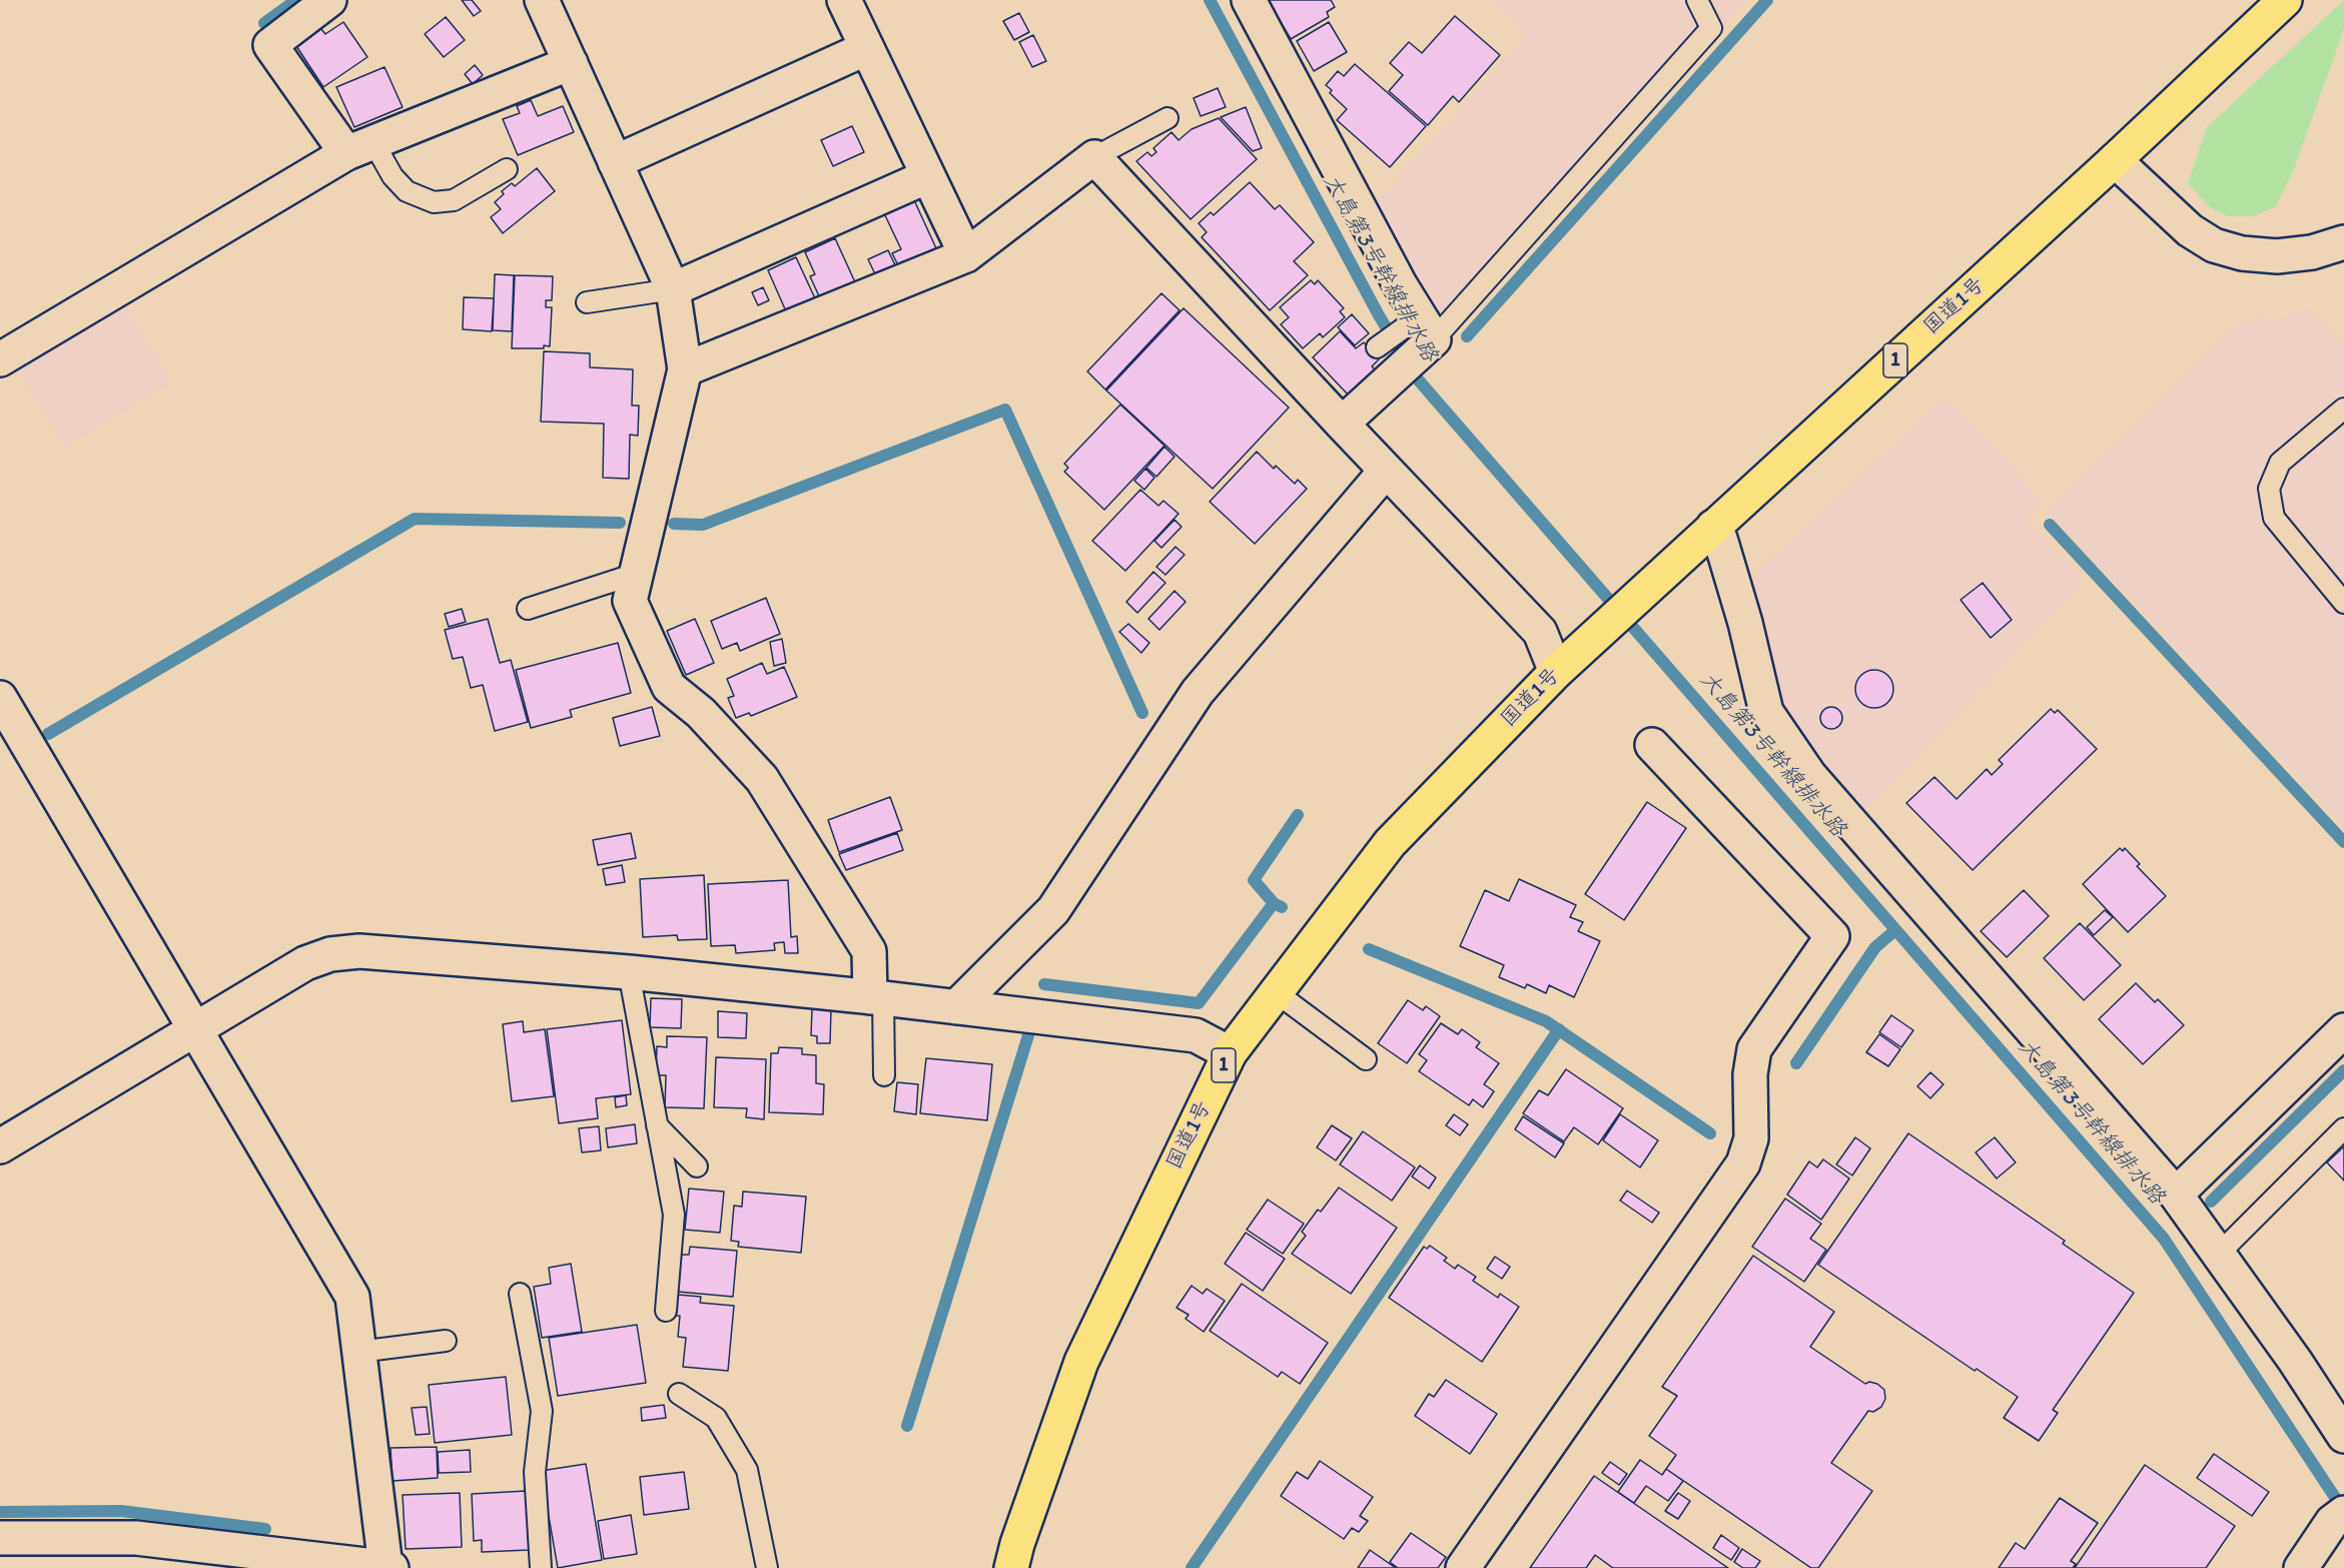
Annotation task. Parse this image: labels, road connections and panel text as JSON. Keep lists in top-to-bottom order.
{
  "streets": {
    "highway": ["国道1号", "1"]
  },
  "water": ["大島第3号幹線排水路"]
}
